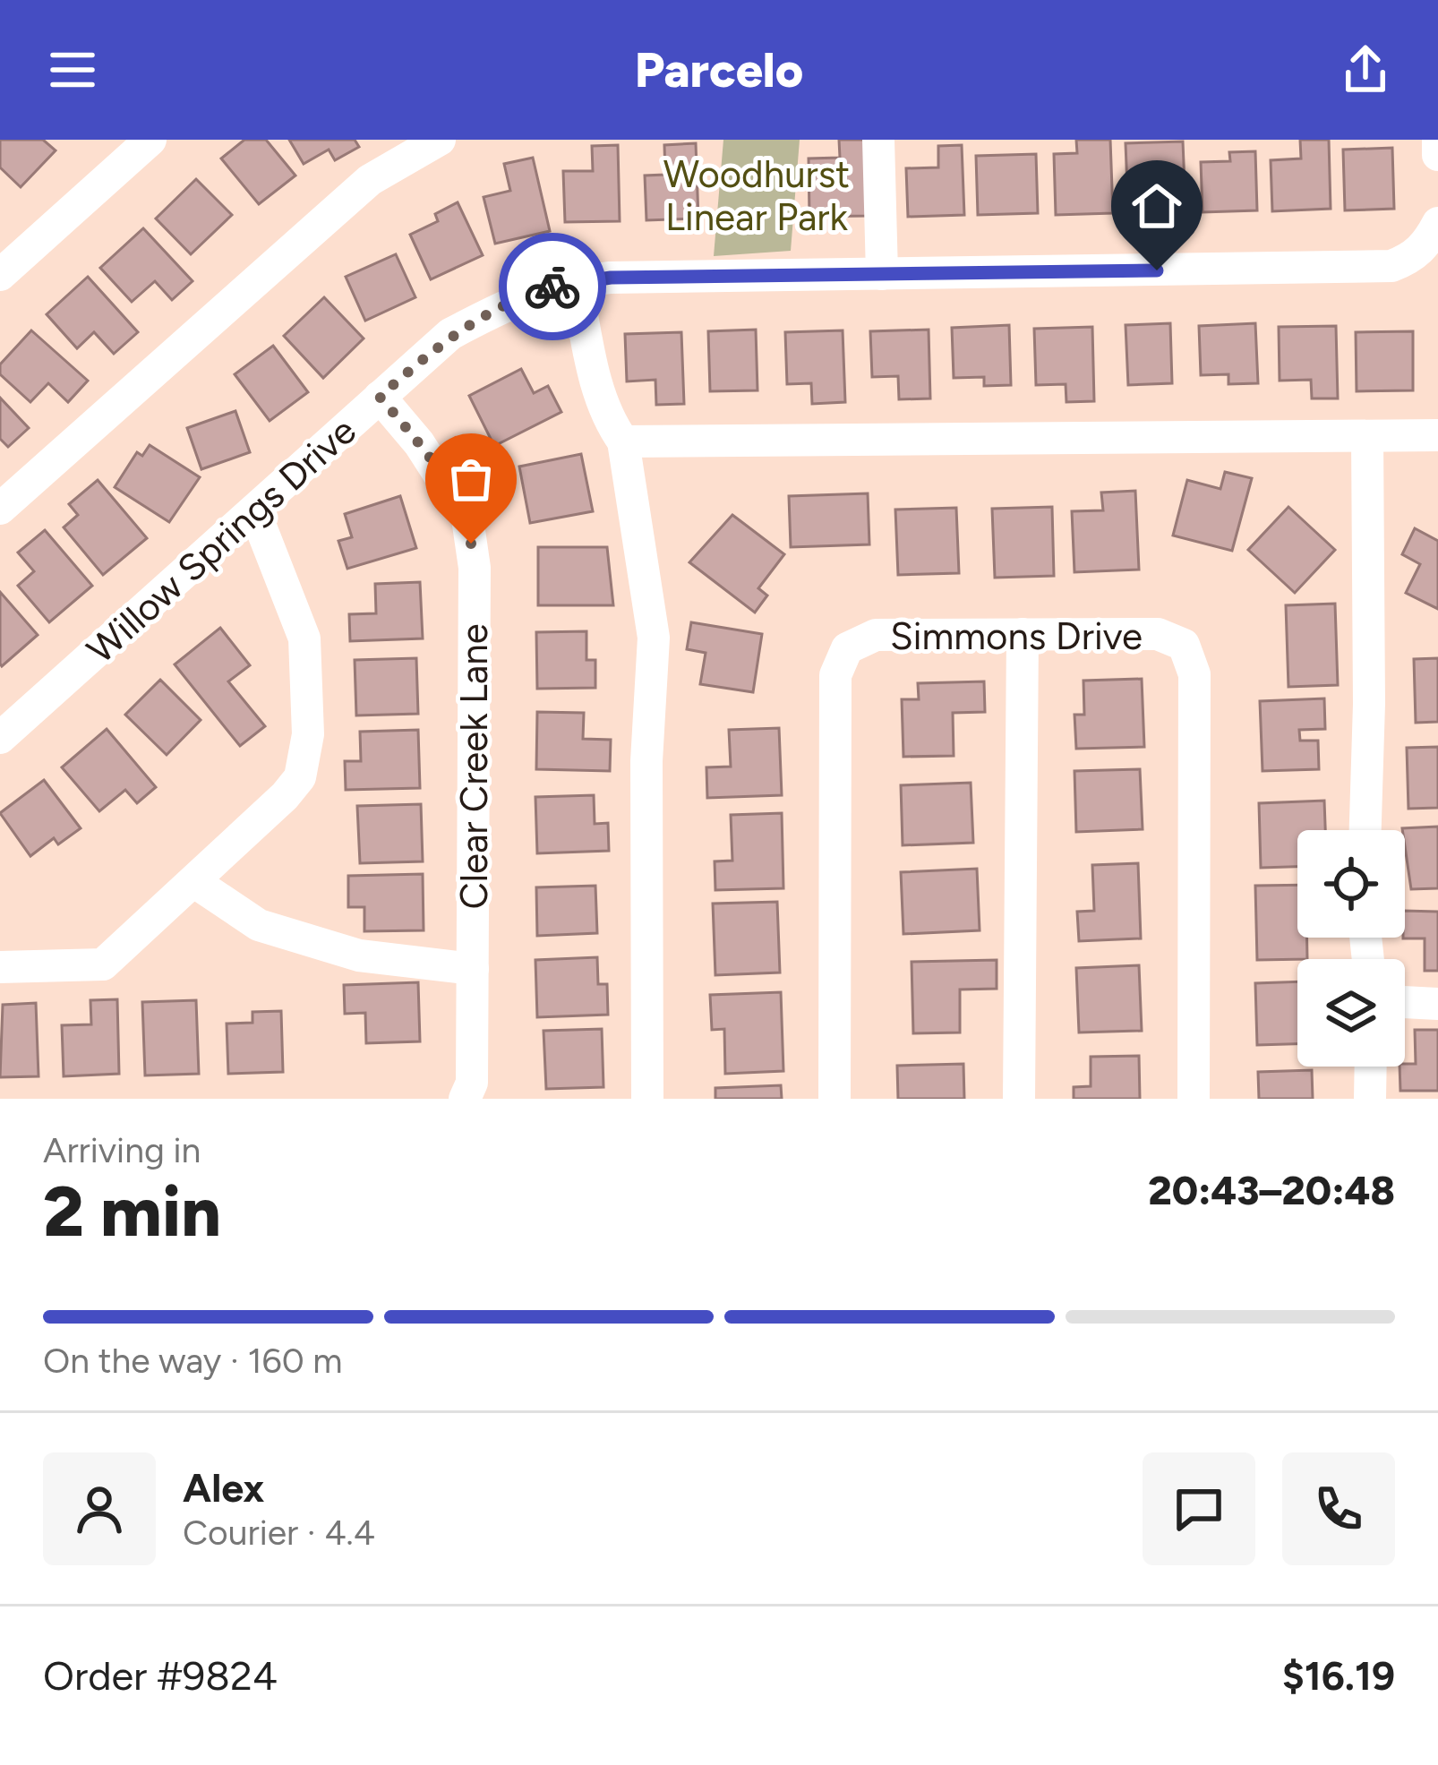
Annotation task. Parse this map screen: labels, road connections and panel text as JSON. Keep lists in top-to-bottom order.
{
  "streets": {
    "street": ["Willow Springs Drive", "Simmons Drive", "Clear Creek Lane"]
  },
  "crossings": [
    ["Willow Springs Drive", "Clear Creek Lane"]
  ],
  "parks": ["Woodhurst Linear Park"],
  "page": {
    "header": "Parcelo",
    "heading": ["2 min", "Arriving in", "20:43–20:48"],
    "panel": [
      "Alex",
      "Courier · 4.4",
      "Order #9824",
      "$16.19"
    ],
    "bar": "On the way · 160 m"
  }
}
